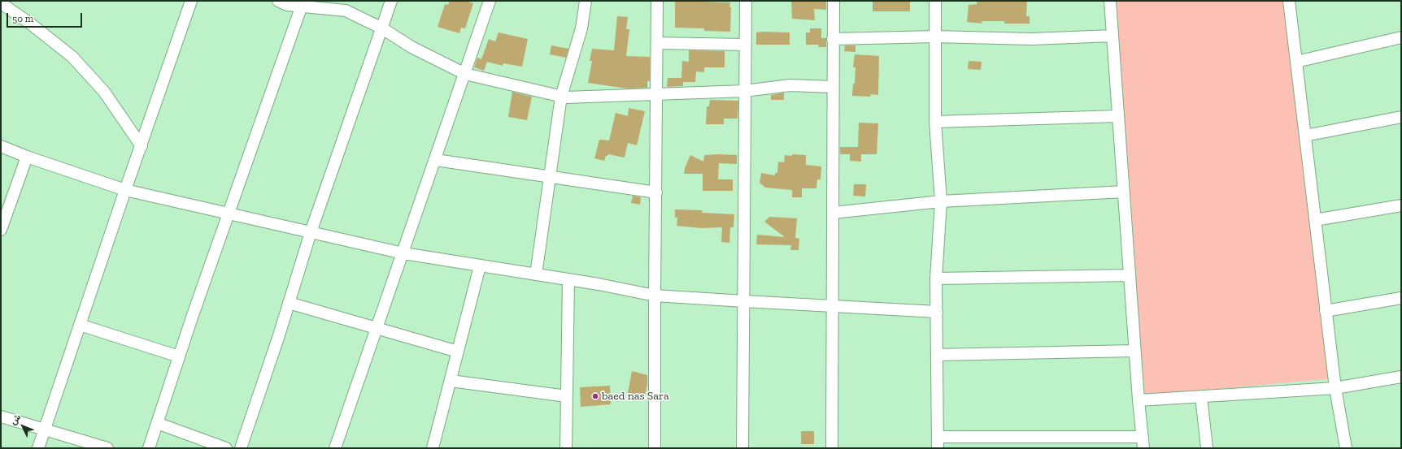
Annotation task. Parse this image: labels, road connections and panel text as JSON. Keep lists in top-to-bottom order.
{
  "places": ["baed nas Sara"],
  "scale_bar": "50 m",
  "north": "top left"
}
